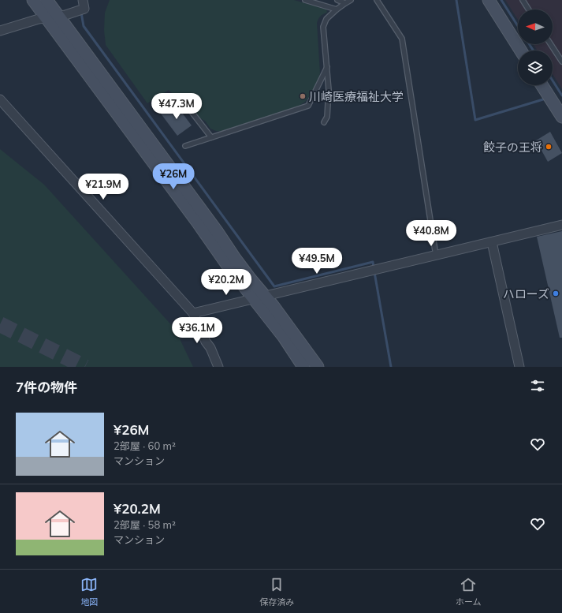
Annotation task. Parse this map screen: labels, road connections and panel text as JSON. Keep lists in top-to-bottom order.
{
  "places": ["川崎医療福祉大学", "餃子の王将", "ハローズ"],
  "north": "left",
  "page": {
    "price": [
      "¥47.3M",
      "¥26M",
      "¥21.9M",
      "¥40.8M",
      "¥49.5M",
      "¥20.2M",
      "¥36.1M"
    ],
    "heading": "7件の物件",
    "list": [
      {
        "name": "¥26M",
        "note": "2部屋 · 60 m² · マンション"
      },
      {
        "name": "¥20.2M",
        "note": "2部屋 · 58 m² · マンション"
      }
    ],
    "tabs": ["地図", "保存済み", "ホーム"]
  }
}
